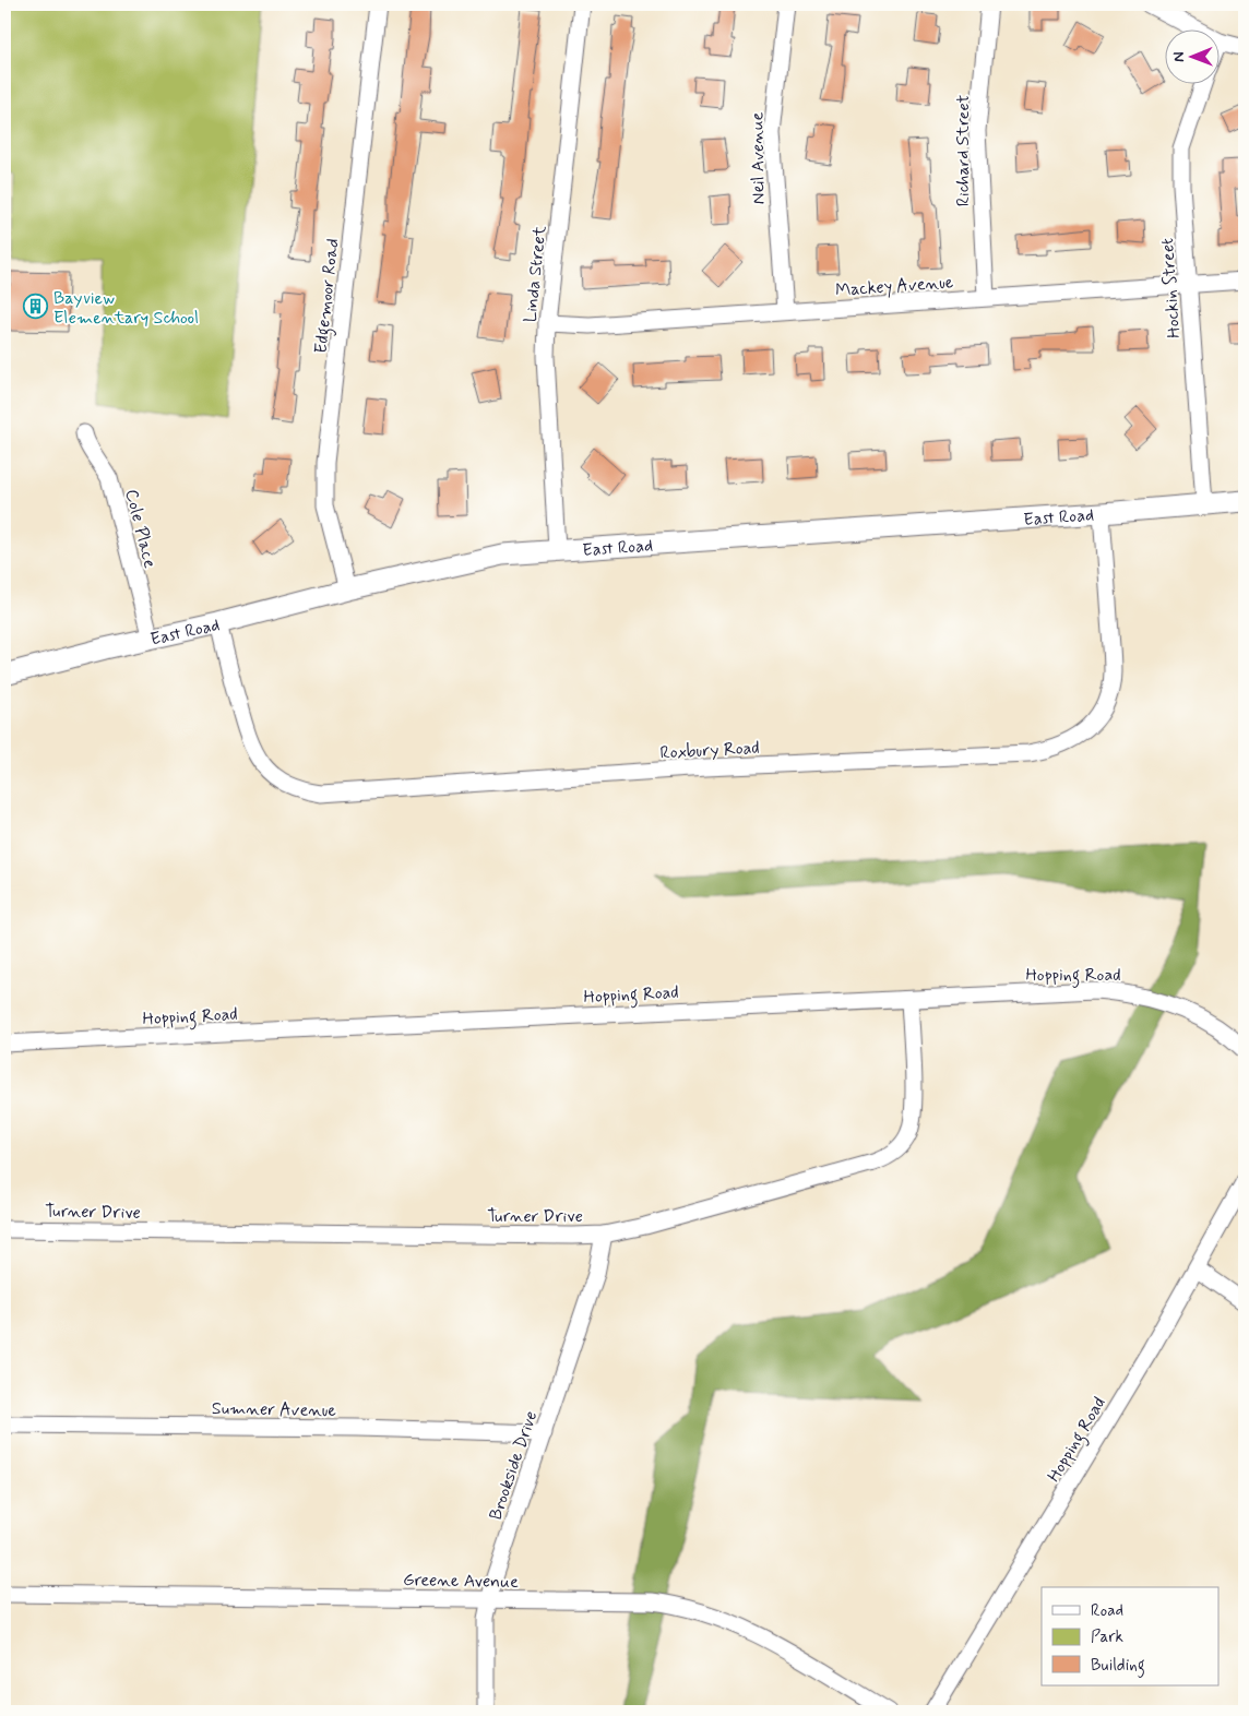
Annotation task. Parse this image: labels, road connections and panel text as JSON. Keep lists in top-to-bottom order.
{
  "streets": {
    "street": [
      "Richard Street",
      "Neil Avenue",
      "Linda Street",
      "Mackey Avenue",
      "Hockin Street",
      "Edgemoor Road",
      "East Road",
      "Cole Place",
      "Roxbury Road",
      "Hopping Road",
      "Turner Drive",
      "Sumner Avenue",
      "Brookside Drive",
      "Greene Avenue"
    ]
  },
  "crossings": [
    ["Richard Street", "Mackey Avenue"],
    ["Neil Avenue", "Mackey Avenue"],
    ["Linda Street", "Mackey Avenue"],
    ["Linda Street", "East Road"],
    ["Mackey Avenue", "Hockin Street"],
    ["Hockin Street", "East Road"],
    ["Edgemoor Road", "East Road"],
    ["East Road", "Cole Place"],
    ["East Road", "Roxbury Road"],
    ["Hopping Road", "Turner Drive"],
    ["Turner Drive", "Brookside Drive"],
    ["Sumner Avenue", "Brookside Drive"],
    ["Brookside Drive", "Greene Avenue"]
  ],
  "places": {
    "building": ["Bayview Elementary School"]
  },
  "legend": ["Road", "Park", "Building"],
  "north": "left"
}
